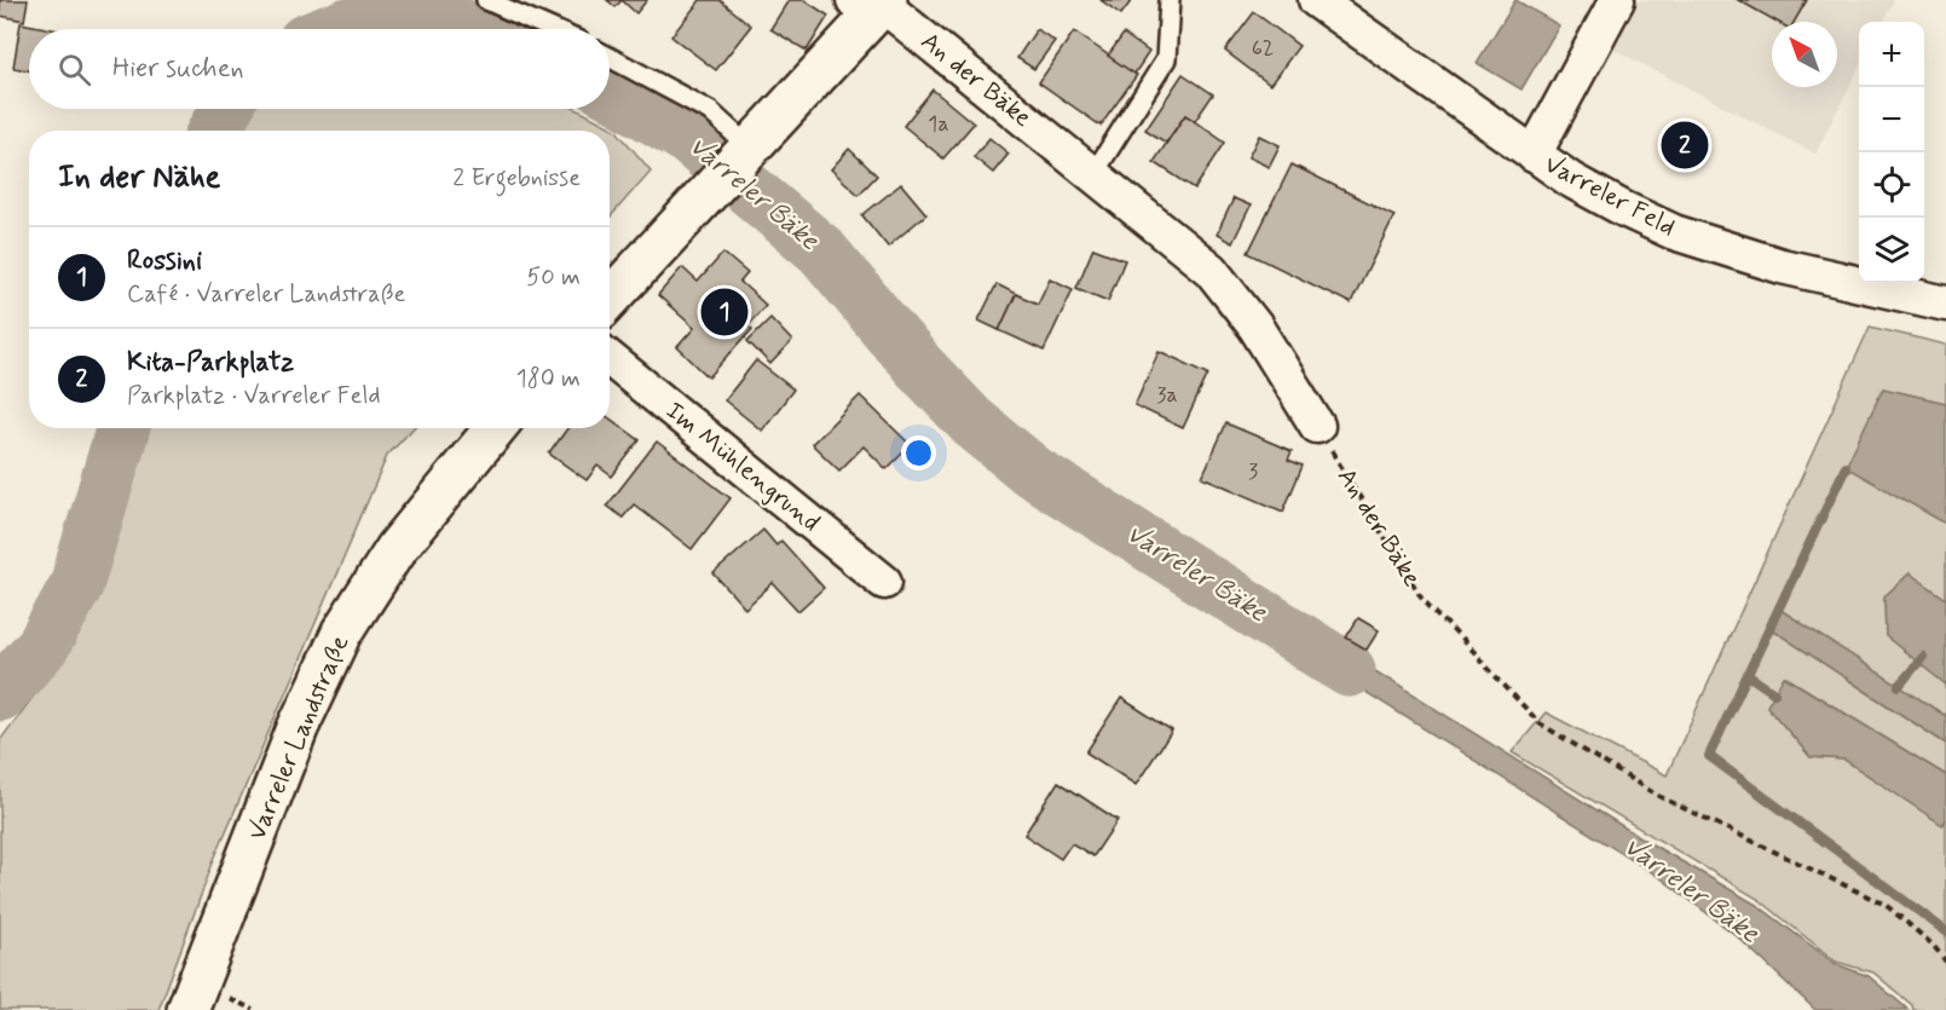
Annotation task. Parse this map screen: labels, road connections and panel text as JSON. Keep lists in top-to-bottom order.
{
  "streets": {
    "main road": ["Varreler Landstraße"],
    "street": ["An der Bäke", "Varreler Feld", "Im Mühlengrund"]
  },
  "water": ["Varreler Bäke"],
  "house_numbers": [
    "62",
    "1a",
    "3a",
    "3"
  ],
  "north": "top left",
  "page": {
    "map_buttons": ["+", "−"],
    "search": "Hier suchen",
    "pins": ["2", "1"],
    "heading": ["In der Nähe", "2 Ergebnisse"],
    "list": [
      {
        "mark": "1",
        "name": "Rossini",
        "note": "Café · Varreler Landstraße",
        "value": "50 m"
      },
      {
        "mark": "2",
        "name": "Kita-Parkplatz",
        "note": "Parkplatz · Varreler Feld",
        "value": "180 m"
      }
    ]
  }
}
